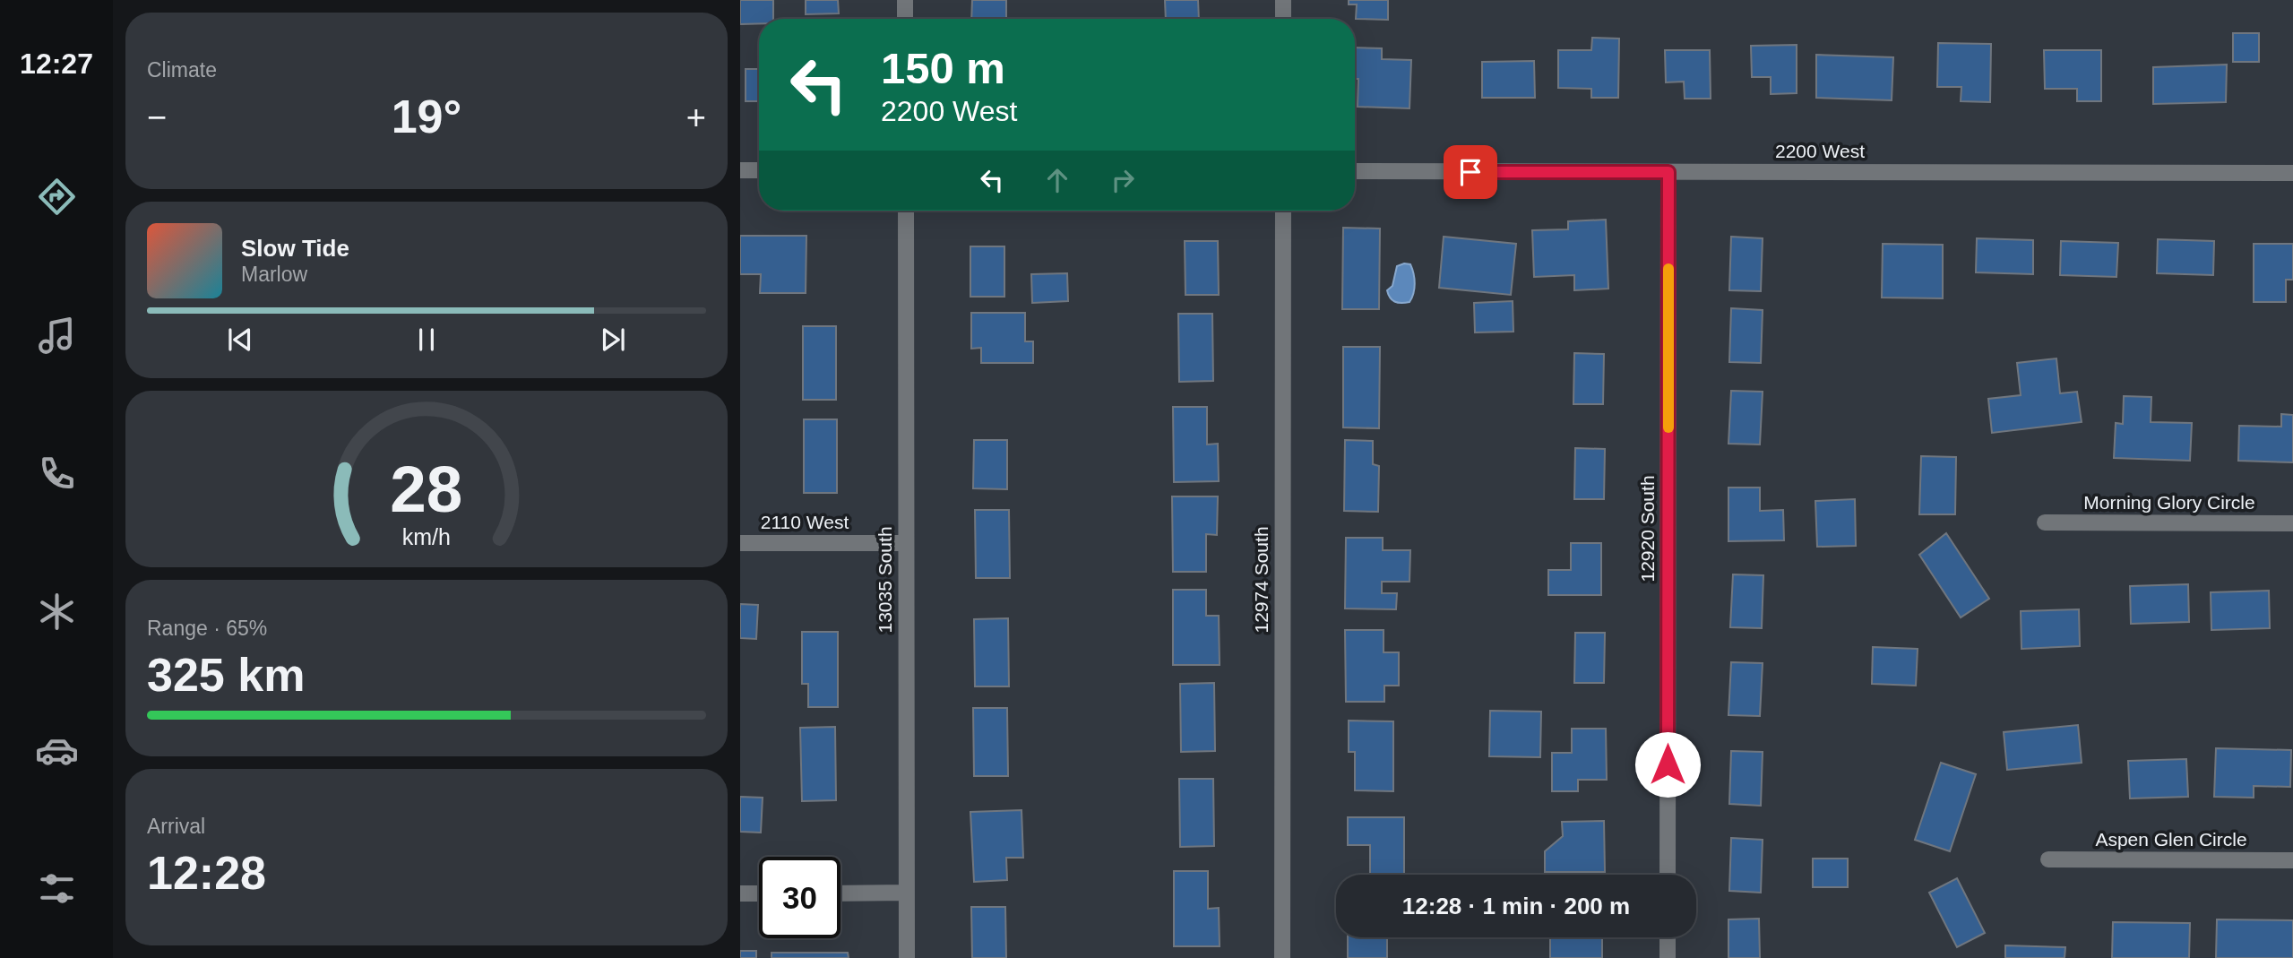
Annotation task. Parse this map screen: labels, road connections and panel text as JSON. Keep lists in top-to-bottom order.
{
  "streets": {
    "street": [
      "2200 West",
      "Morning Glory Circle",
      "2110 West",
      "12920 South",
      "13035 South",
      "12974 South",
      "Aspen Glen Circle"
    ]
  },
  "crossings": [
    ["2200 West", "12920 South"],
    ["2110 West", "13035 South"]
  ],
  "page": {
    "tabs": "12:27",
    "tile": [
      "Climate",
      ["Range · 65%", "325 km"],
      ["Arrival", "12:28"]
    ],
    "turn": ["150 m", "2200 West"],
    "heat": ["−", "19°", "+"],
    "song": ["Slow Tide", "Marlow"],
    "limit": "30",
    "trip": "12:28 · 1 min · 200 m",
    "gauge": ["28", "km/h"]
  }
}
